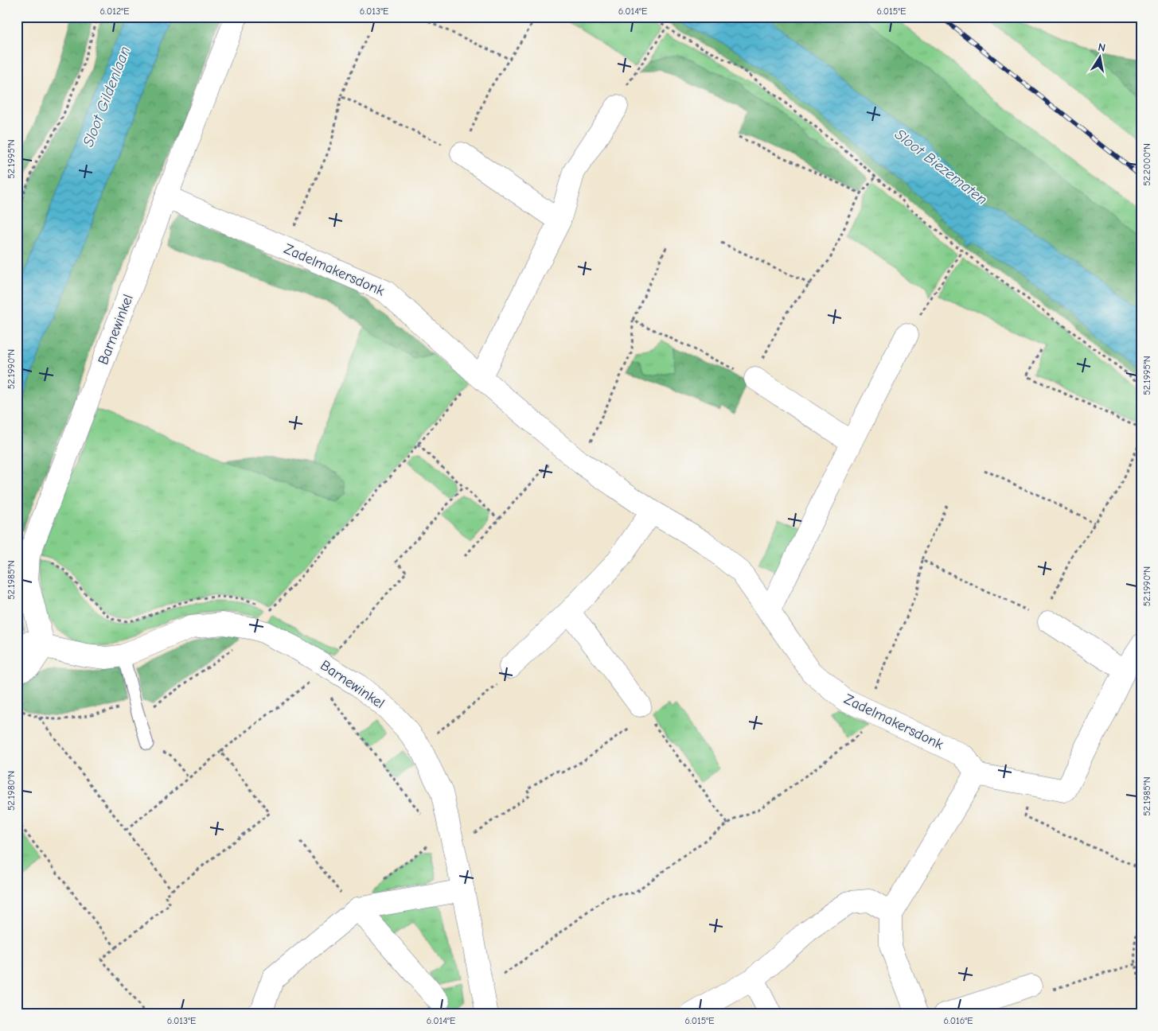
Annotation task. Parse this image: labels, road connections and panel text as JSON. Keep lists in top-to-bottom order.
{
  "streets": {
    "street": ["Zadelmakersdonk", "Barnewinkel"]
  },
  "crossings": [
    ["Zadelmakersdonk", "Barnewinkel"]
  ],
  "water": ["Sloot Gildenlaan", "Sloot Biezematen"],
  "north": "top",
  "coordinates": [
    "6.012°E",
    "6.013°E",
    "6.014°E",
    "6.015°E",
    "52.1995°N",
    "52.2000°N",
    "52.1990°N",
    "52.1985°N",
    "52.1980°N",
    "6.016°E"
  ]
}
